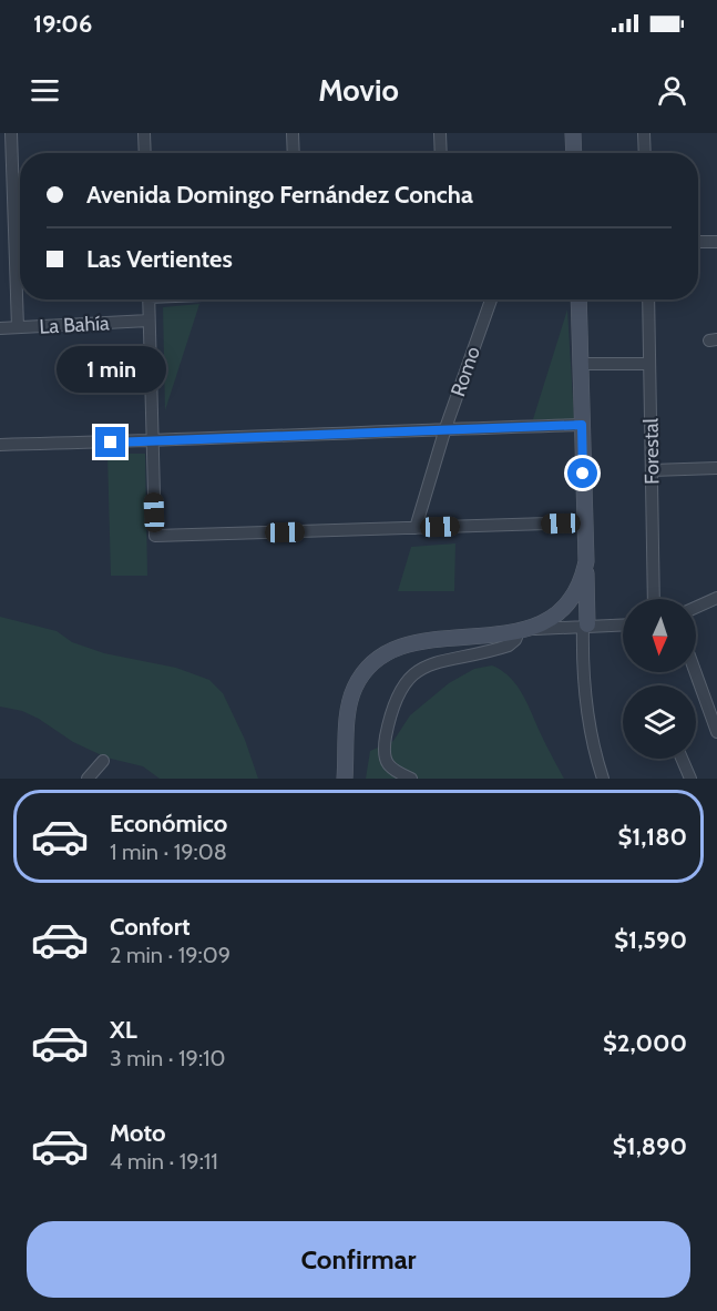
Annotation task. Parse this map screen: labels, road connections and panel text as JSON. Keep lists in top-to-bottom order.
{
  "streets": {
    "street": ["La Bahía", "Romo", "Forestal"]
  },
  "north": "bottom",
  "page": {
    "status": "19:06",
    "header": "Movio",
    "banner": ["Avenida Domingo Fernández Concha", "Las Vertientes"],
    "bubble": "1 min",
    "list": [
      {
        "name": "Económico",
        "note": "1 min · 19:08",
        "value": "$1,180"
      },
      {
        "name": "Confort",
        "note": "2 min · 19:09",
        "value": "$1,590"
      },
      {
        "name": "XL",
        "note": "3 min · 19:10",
        "value": "$2,000"
      },
      {
        "name": "Moto",
        "note": "4 min · 19:11",
        "value": "$1,890"
      }
    ],
    "buttons": "Confirmar"
  }
}
